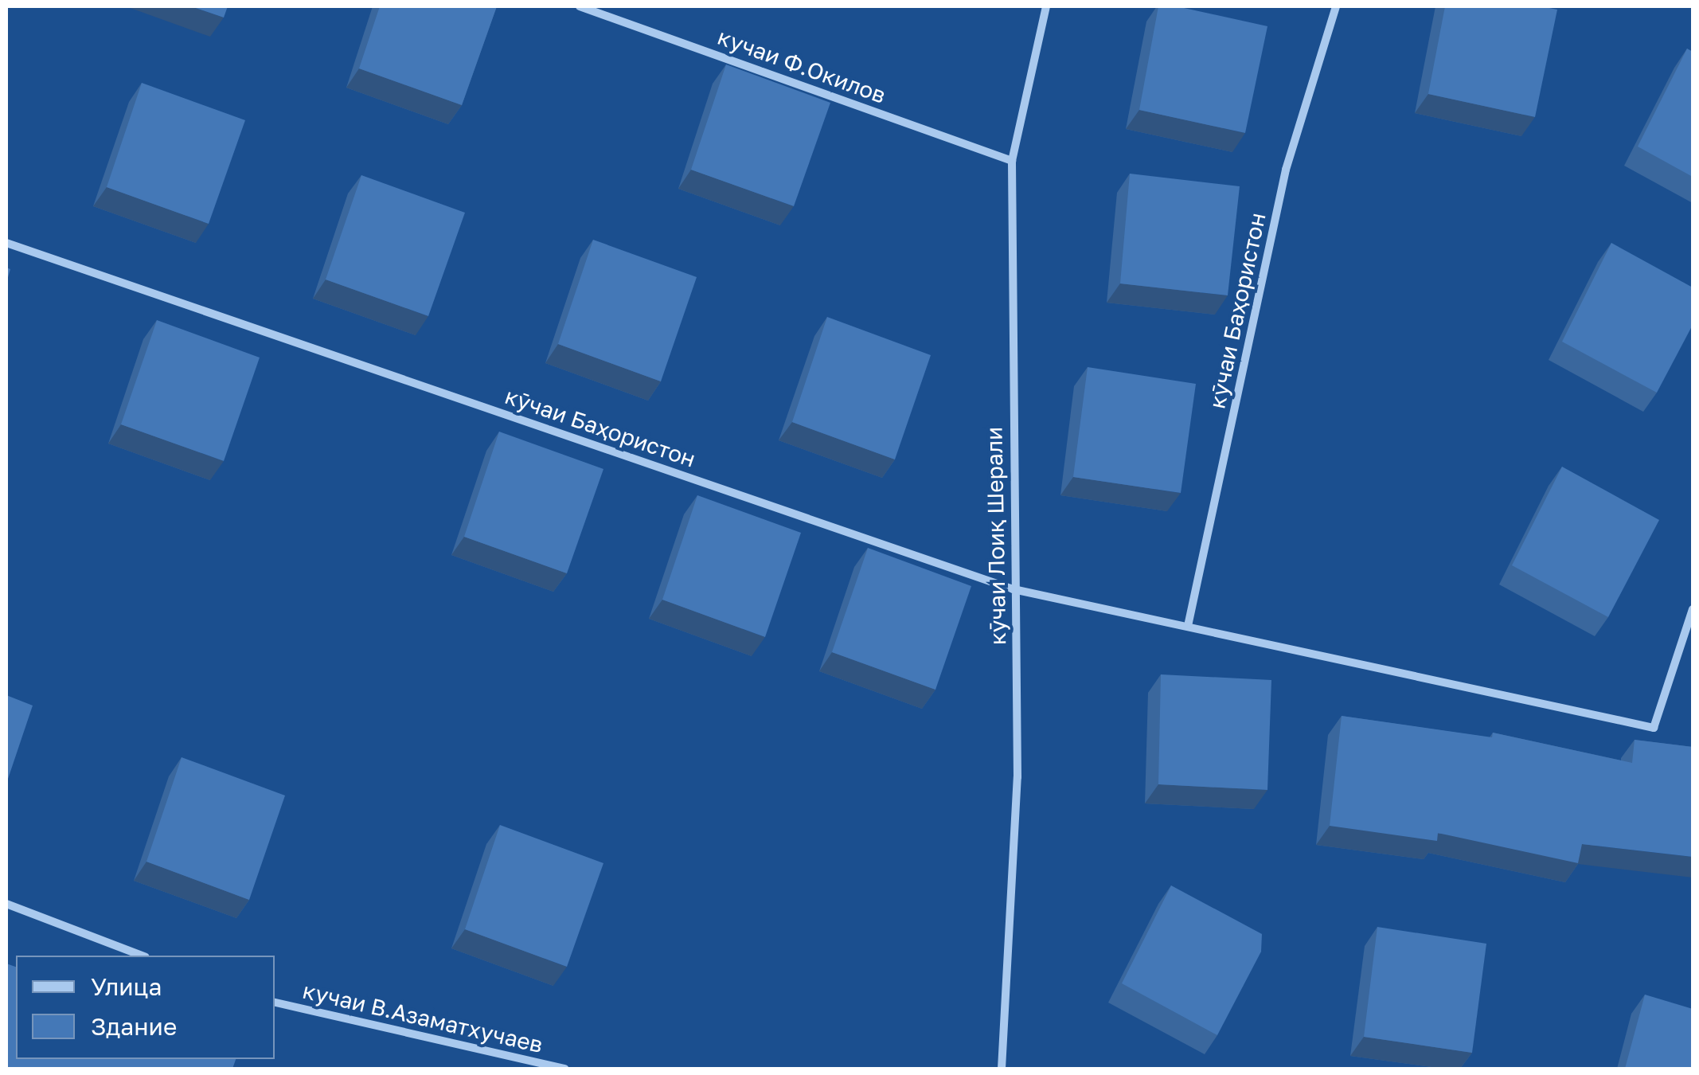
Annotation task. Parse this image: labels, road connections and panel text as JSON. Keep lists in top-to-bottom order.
{
  "streets": {
    "street": [
      "кучаи Ф.Окилов",
      "кӯчаи Баҳористон",
      "кӯчаи Лоиқ Шерали",
      "кучаи В.Азаматхучаев"
    ]
  },
  "crossings": [
    ["кучаи Ф.Окилов", "кӯчаи Лоиқ Шерали"],
    ["кӯчаи Баҳористон", "кӯчаи Лоиқ Шерали"]
  ],
  "legend": ["Улица", "Здание"]
}
